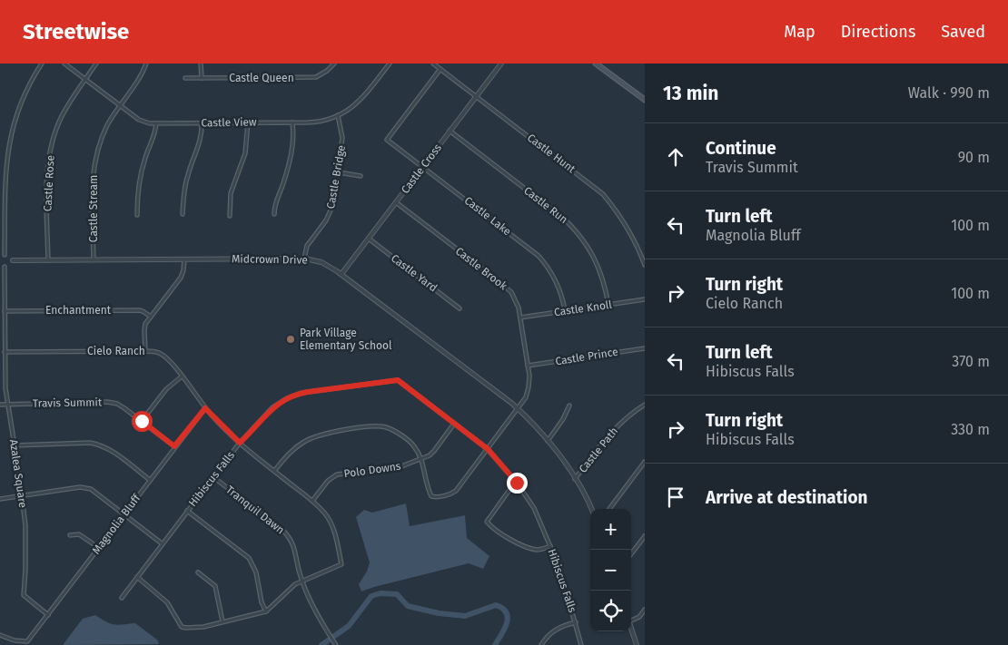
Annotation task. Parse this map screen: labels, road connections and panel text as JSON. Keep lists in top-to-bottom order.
{
  "streets": {
    "street": [
      "Castle Queen",
      "Castle View",
      "Castle Hunt",
      "Castle Cross",
      "Castle Bridge",
      "Castle Rose",
      "Castle Run",
      "Castle Stream",
      "Castle Lake",
      "Midcrown Drive",
      "Castle Brook",
      "Castle Yard",
      "Castle Knoll",
      "Enchantment",
      "Cielo Ranch",
      "Castle Prince",
      "Travis Summit",
      "Castle Path",
      "Polo Downs",
      "Azalea Square",
      "Hibiscus Falls",
      "Tranquil Dawn",
      "Magnolia Bluff"
    ]
  },
  "crossings": [
    ["Castle View", "Castle Bridge"],
    ["Castle View", "Castle Rose"],
    ["Castle View", "Castle Stream"],
    ["Castle Hunt", "Castle Cross"],
    ["Castle Hunt", "Castle Lake"],
    ["Castle Cross", "Castle Run"],
    ["Castle Cross", "Castle Lake"],
    ["Castle Cross", "Midcrown Drive"],
    ["Castle Cross", "Castle Brook"],
    ["Castle Cross", "Castle Yard"],
    ["Castle Bridge", "Midcrown Drive"],
    ["Castle Rose", "Midcrown Drive"],
    ["Castle Run", "Castle Knoll"],
    ["Castle Stream", "Midcrown Drive"],
    ["Castle Lake", "Castle Knoll"],
    ["Midcrown Drive", "Castle Brook"],
    ["Midcrown Drive", "Castle Path"],
    ["Castle Brook", "Castle Knoll"],
    ["Castle Brook", "Castle Prince"],
    ["Castle Brook", "Polo Downs"],
    ["Castle Brook", "Hibiscus Falls"],
    ["Enchantment", "Azalea Square"],
    ["Cielo Ranch", "Polo Downs"],
    ["Cielo Ranch", "Azalea Square"],
    ["Cielo Ranch", "Hibiscus Falls"],
    ["Cielo Ranch", "Tranquil Dawn"],
    ["Cielo Ranch", "Magnolia Bluff"],
    ["Travis Summit", "Azalea Square"],
    ["Travis Summit", "Magnolia Bluff"],
    ["Polo Downs", "Hibiscus Falls"],
    ["Azalea Square", "Magnolia Bluff"],
    ["Hibiscus Falls", "Tranquil Dawn"]
  ],
  "places": ["Park Village Elementary School"],
  "page": {
    "header": "Streetwise",
    "nav": ["Map", "Directions", "Saved"],
    "heading": ["13 min", "Walk · 990 m"],
    "list": [
      ["Continue", "Travis Summit", "90 m"],
      ["Turn left", "Magnolia Bluff", "100 m"],
      ["Turn right", "Cielo Ranch", "100 m"],
      ["Turn left", "Hibiscus Falls", "370 m"],
      ["Turn right", "Hibiscus Falls", "330 m"],
      "Arrive at destination"
    ],
    "map_buttons": ["+", "−"]
  }
}
